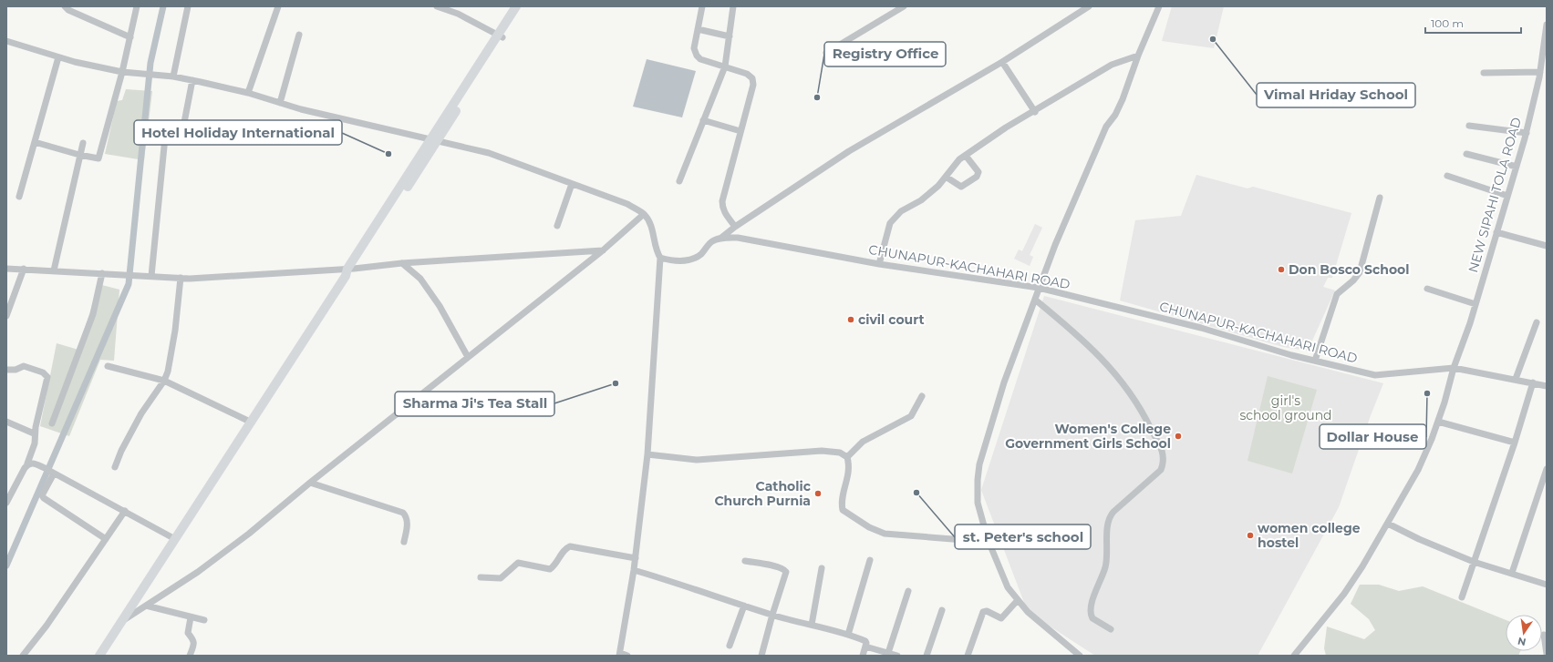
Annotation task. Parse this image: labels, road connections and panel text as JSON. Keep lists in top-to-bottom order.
{
  "streets": {
    "street": ["NEW SIPAHI TOLA ROAD", "CHUNAPUR-KACHAHARI ROAD"]
  },
  "crossings": [
    ["NEW SIPAHI TOLA ROAD", "CHUNAPUR-KACHAHARI ROAD"]
  ],
  "parks": ["girl's school ground"],
  "places": [
    "Vimal Hriday School",
    "Registry Office",
    "Hotel Holiday International",
    "Don Bosco School",
    "civil court",
    "Sharma Ji's Tea Stall",
    "Dollar House",
    "Women's College Government Girls School",
    "st. Peter's school",
    "Catholic Church Purnia",
    "women college hostel"
  ],
  "scale_bar": "100 m",
  "north": "bottom"
}
